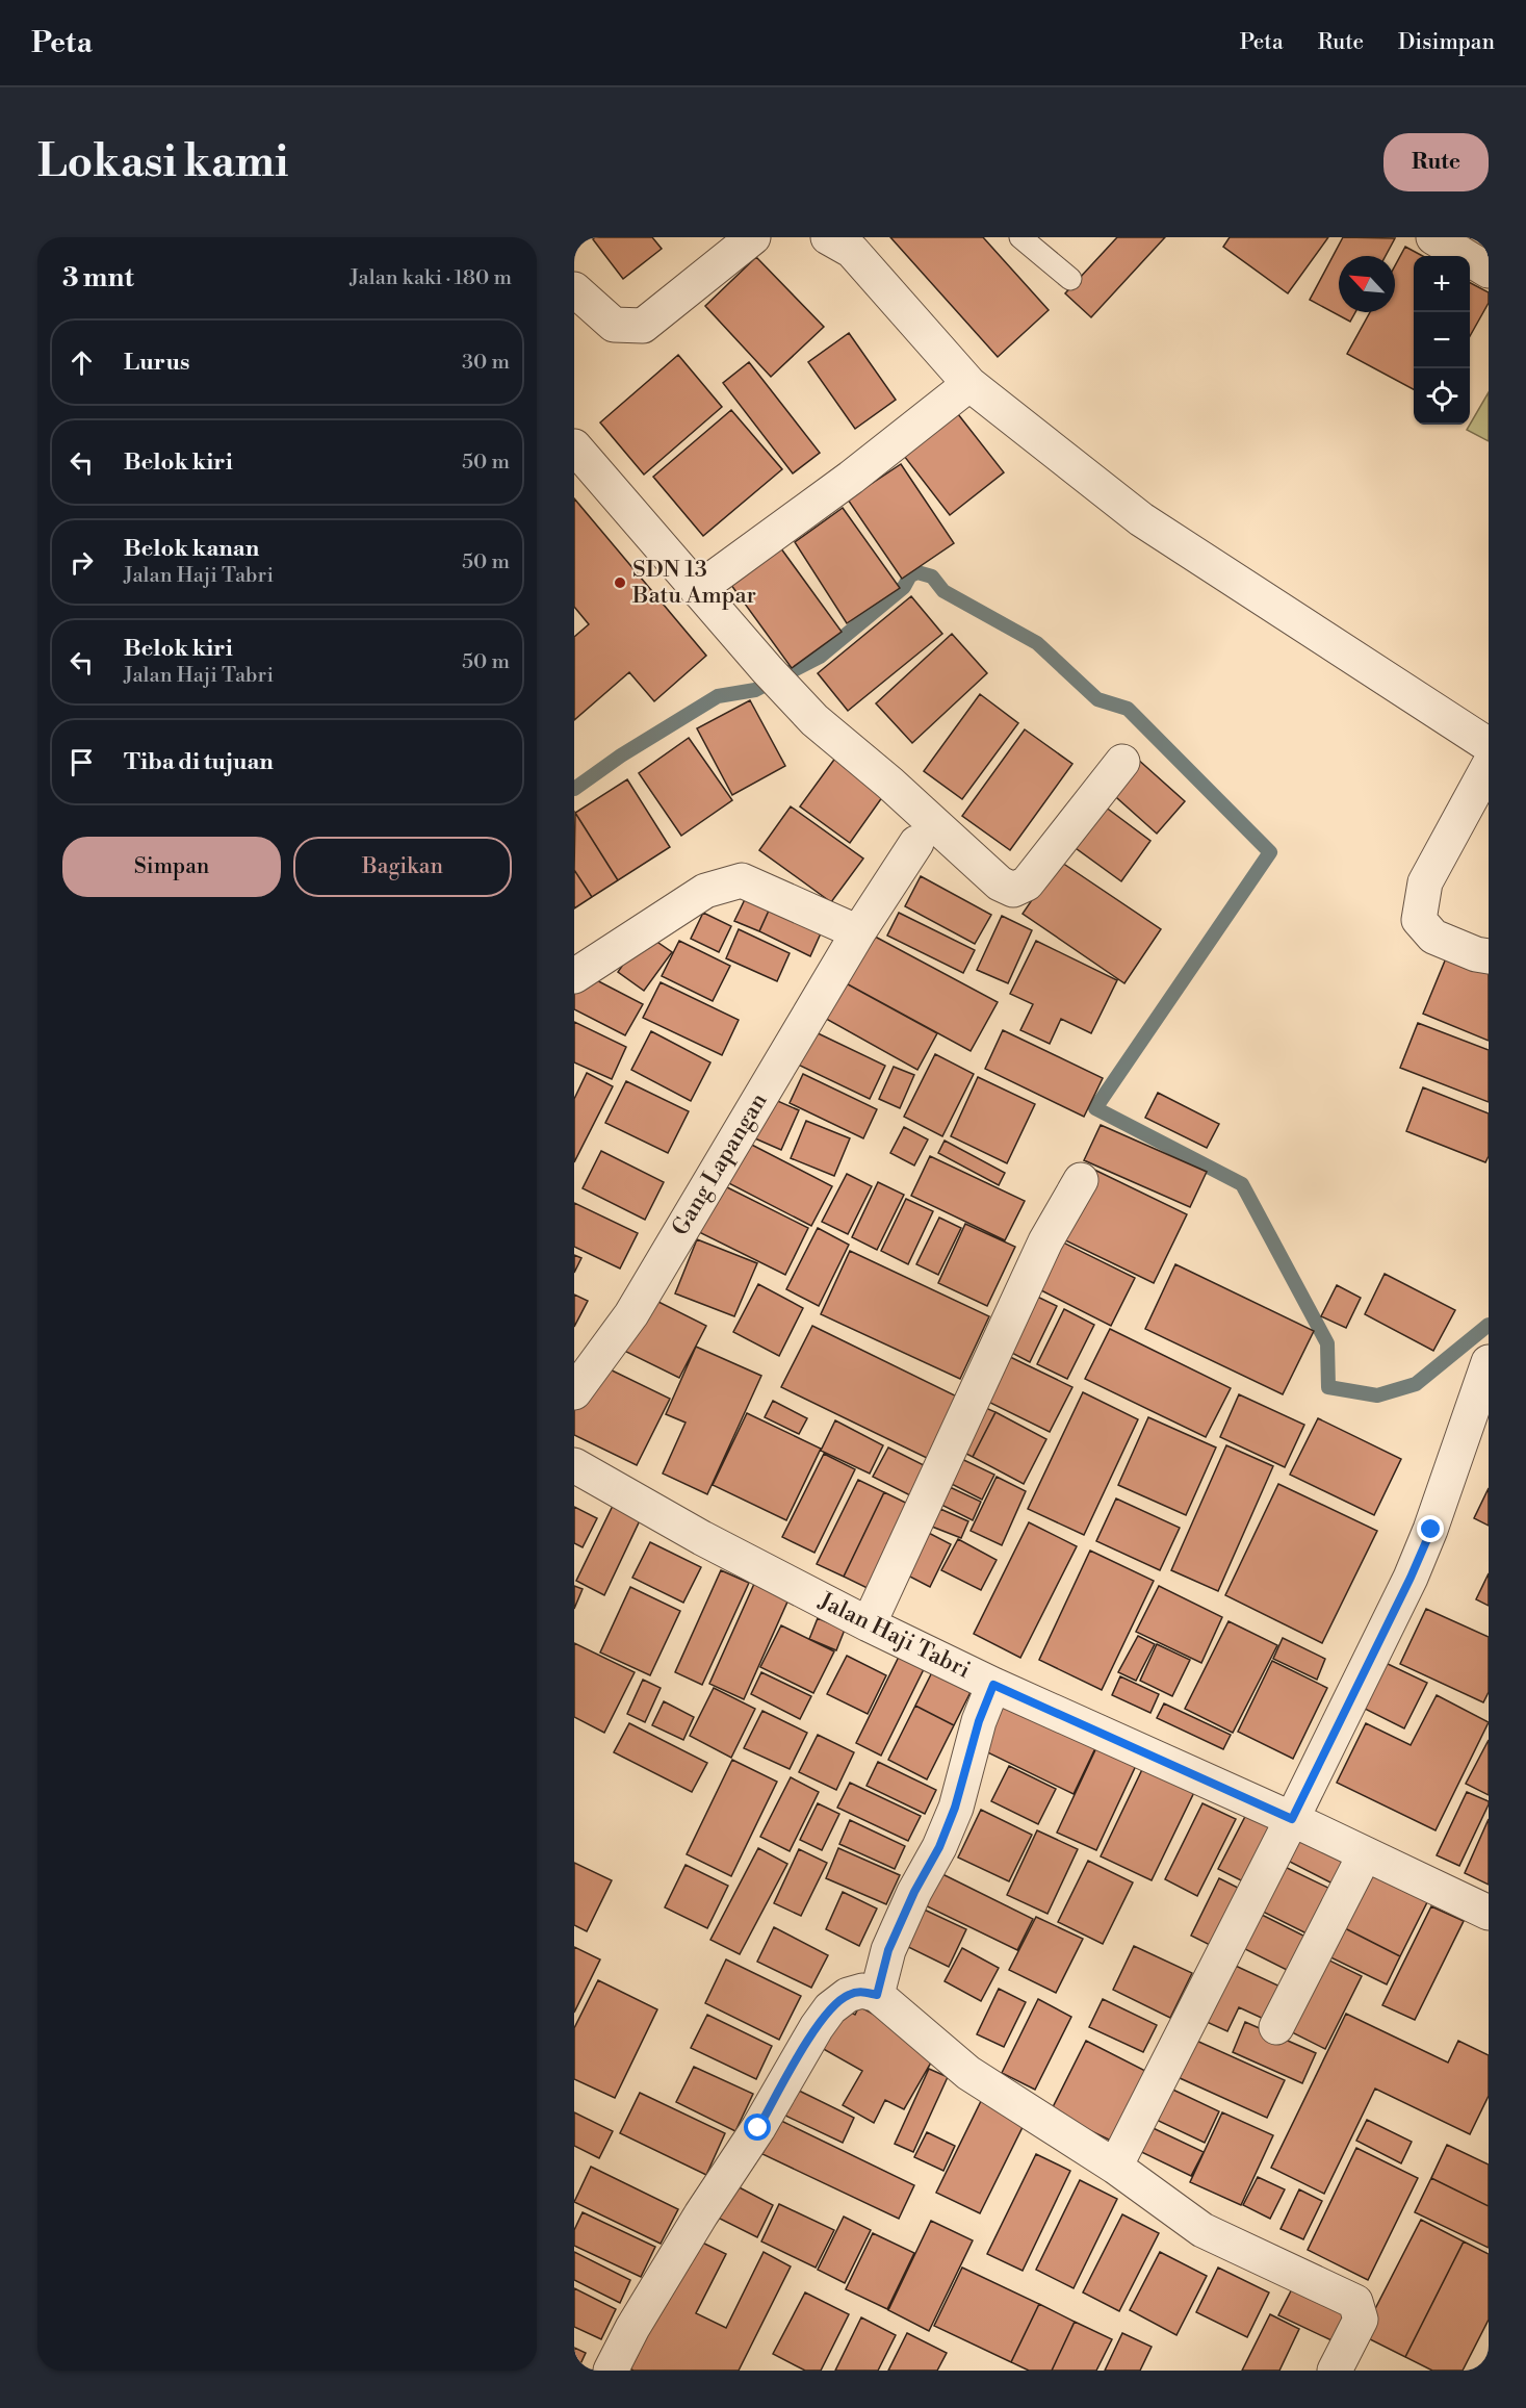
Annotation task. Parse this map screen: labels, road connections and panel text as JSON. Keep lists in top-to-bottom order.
{
  "streets": {
    "street": ["Gang Lapangan", "Jalan Haji Tabri"]
  },
  "places": ["SDN 13 Batu Ampar"],
  "north": "top left",
  "page": {
    "header": "Peta",
    "nav": ["Peta", "Rute", "Disimpan"],
    "buttons": [
      "Rute",
      ["Simpan", "Bagikan"]
    ],
    "title": "Lokasi kami",
    "heading": ["3 mnt", "Jalan kaki · 180 m"],
    "map_buttons": ["+", "−"],
    "list": [
      ["Lurus", "30 m"],
      ["Belok kiri", "50 m"],
      ["Belok kanan", "Jalan Haji Tabri", "50 m"],
      ["Belok kiri", "Jalan Haji Tabri", "50 m"],
      "Tiba di tujuan"
    ]
  }
}
